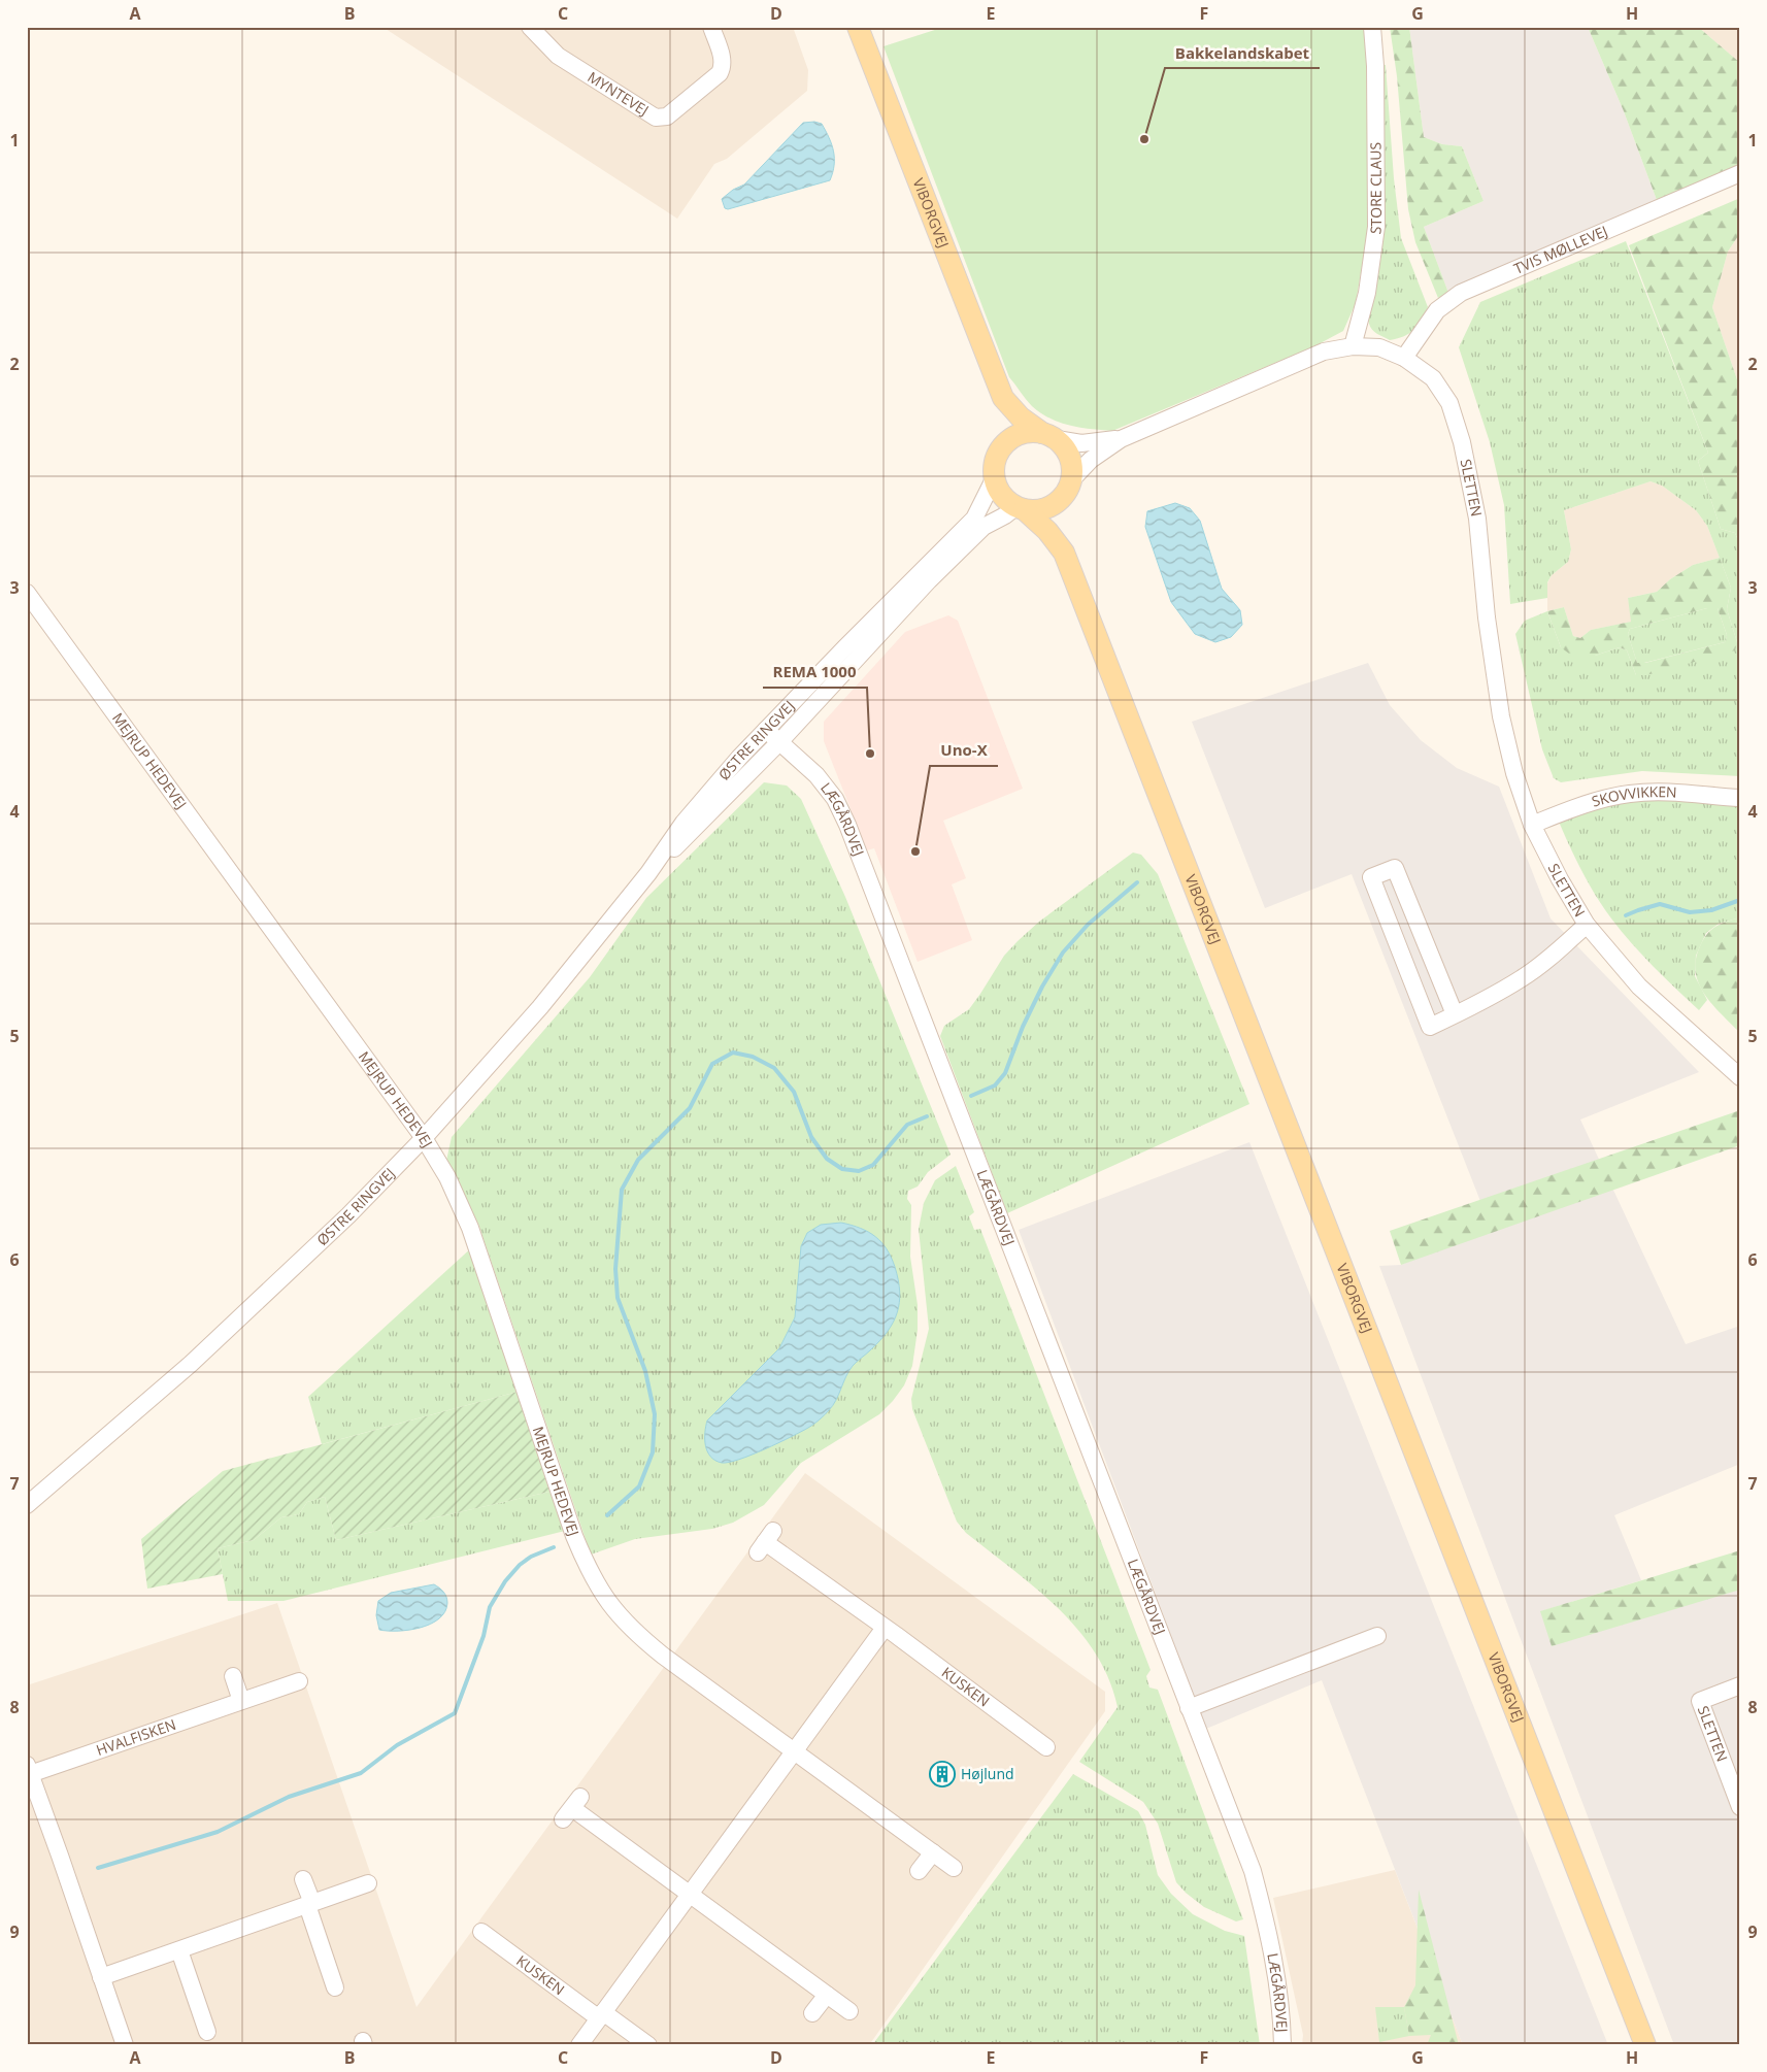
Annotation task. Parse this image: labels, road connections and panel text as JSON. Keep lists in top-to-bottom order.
{
  "streets": {
    "main road": ["VIBORGVEJ"],
    "street": [
      "MYNTEVEJ",
      "STORE CLAUS",
      "TVIS MØLLEVEJ",
      "SLETTEN",
      "ØSTRE RINGVEJ",
      "MEJRUP HEDEVEJ",
      "SKOVVIKKEN",
      "LÆGÅRDVEJ",
      "KUSKEN",
      "HVALFISKEN"
    ]
  },
  "crossings": [
    ["STORE CLAUS", "SLETTEN"],
    ["VIBORGVEJ", "SLETTEN"],
    ["VIBORGVEJ", "ØSTRE RINGVEJ"],
    ["TVIS MØLLEVEJ", "SLETTEN"],
    ["SLETTEN", "ØSTRE RINGVEJ"],
    ["SLETTEN", "SKOVVIKKEN"],
    ["ØSTRE RINGVEJ", "MEJRUP HEDEVEJ"],
    ["ØSTRE RINGVEJ", "LÆGÅRDVEJ"]
  ],
  "places": {
    "other": ["Bakkelandskabet", "REMA 1000", "Uno-X"],
    "building": ["Højlund"]
  },
  "grid": {
    "columns": [
      "A",
      "B",
      "C",
      "D",
      "E",
      "F",
      "G",
      "H"
    ],
    "rows": [
      "1",
      "2",
      "3",
      "4",
      "5",
      "6",
      "7",
      "8",
      "9"
    ]
  }
}
